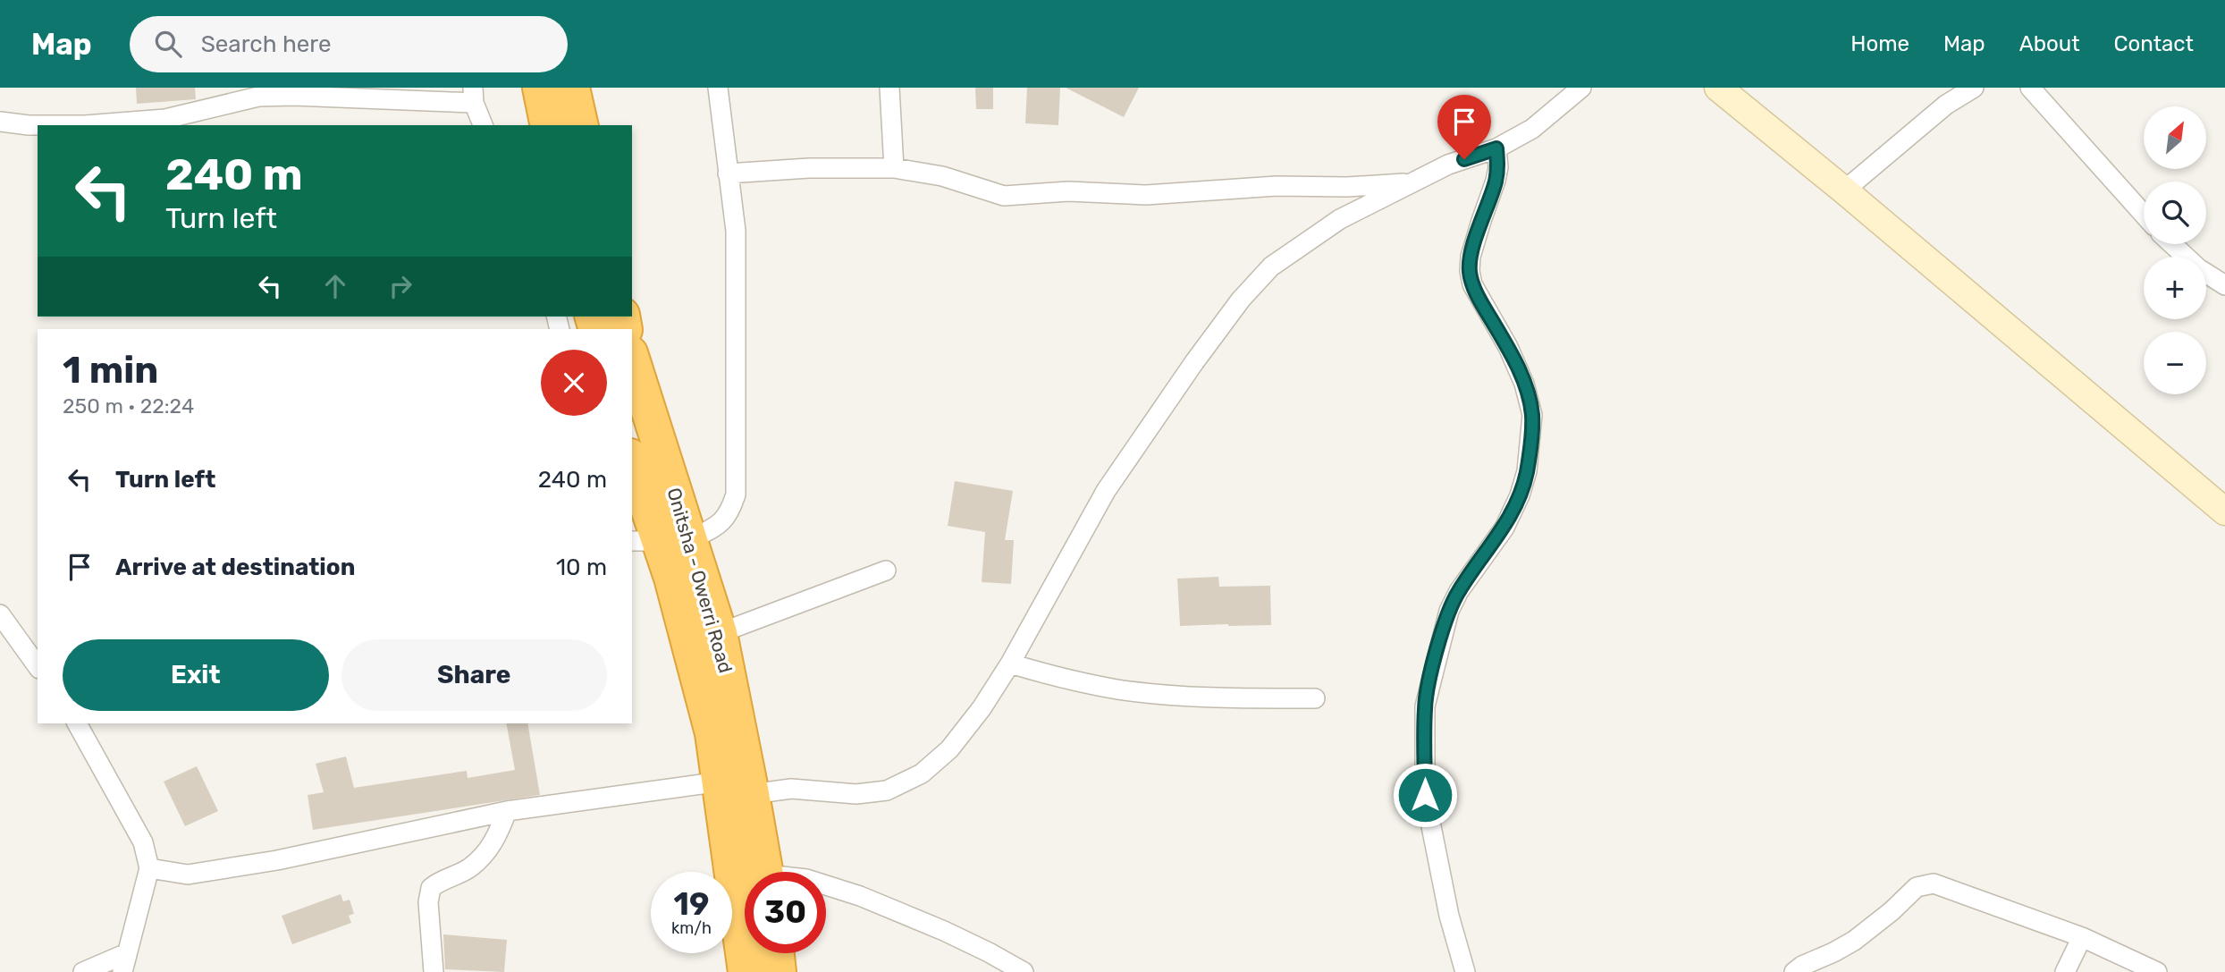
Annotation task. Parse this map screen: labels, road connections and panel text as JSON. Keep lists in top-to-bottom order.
{
  "streets": {
    "highway": ["Onitsha - Owerri Road"]
  },
  "north": "top right",
  "page": {
    "header": "Map",
    "search": "Search here",
    "nav": [
      "Home",
      "Map",
      "About",
      "Contact"
    ],
    "map_buttons": ["+", "−"],
    "turn": ["240 m", "Turn left"],
    "heading": ["1 min", "250 m · 22:24"],
    "list": [
      {
        "name": "Turn left",
        "value": "240 m"
      },
      {
        "name": "Arrive at destination",
        "value": "10 m"
      }
    ],
    "buttons": ["Exit", "Share"],
    "speed": "19 km/h",
    "limit": "30"
  }
}
